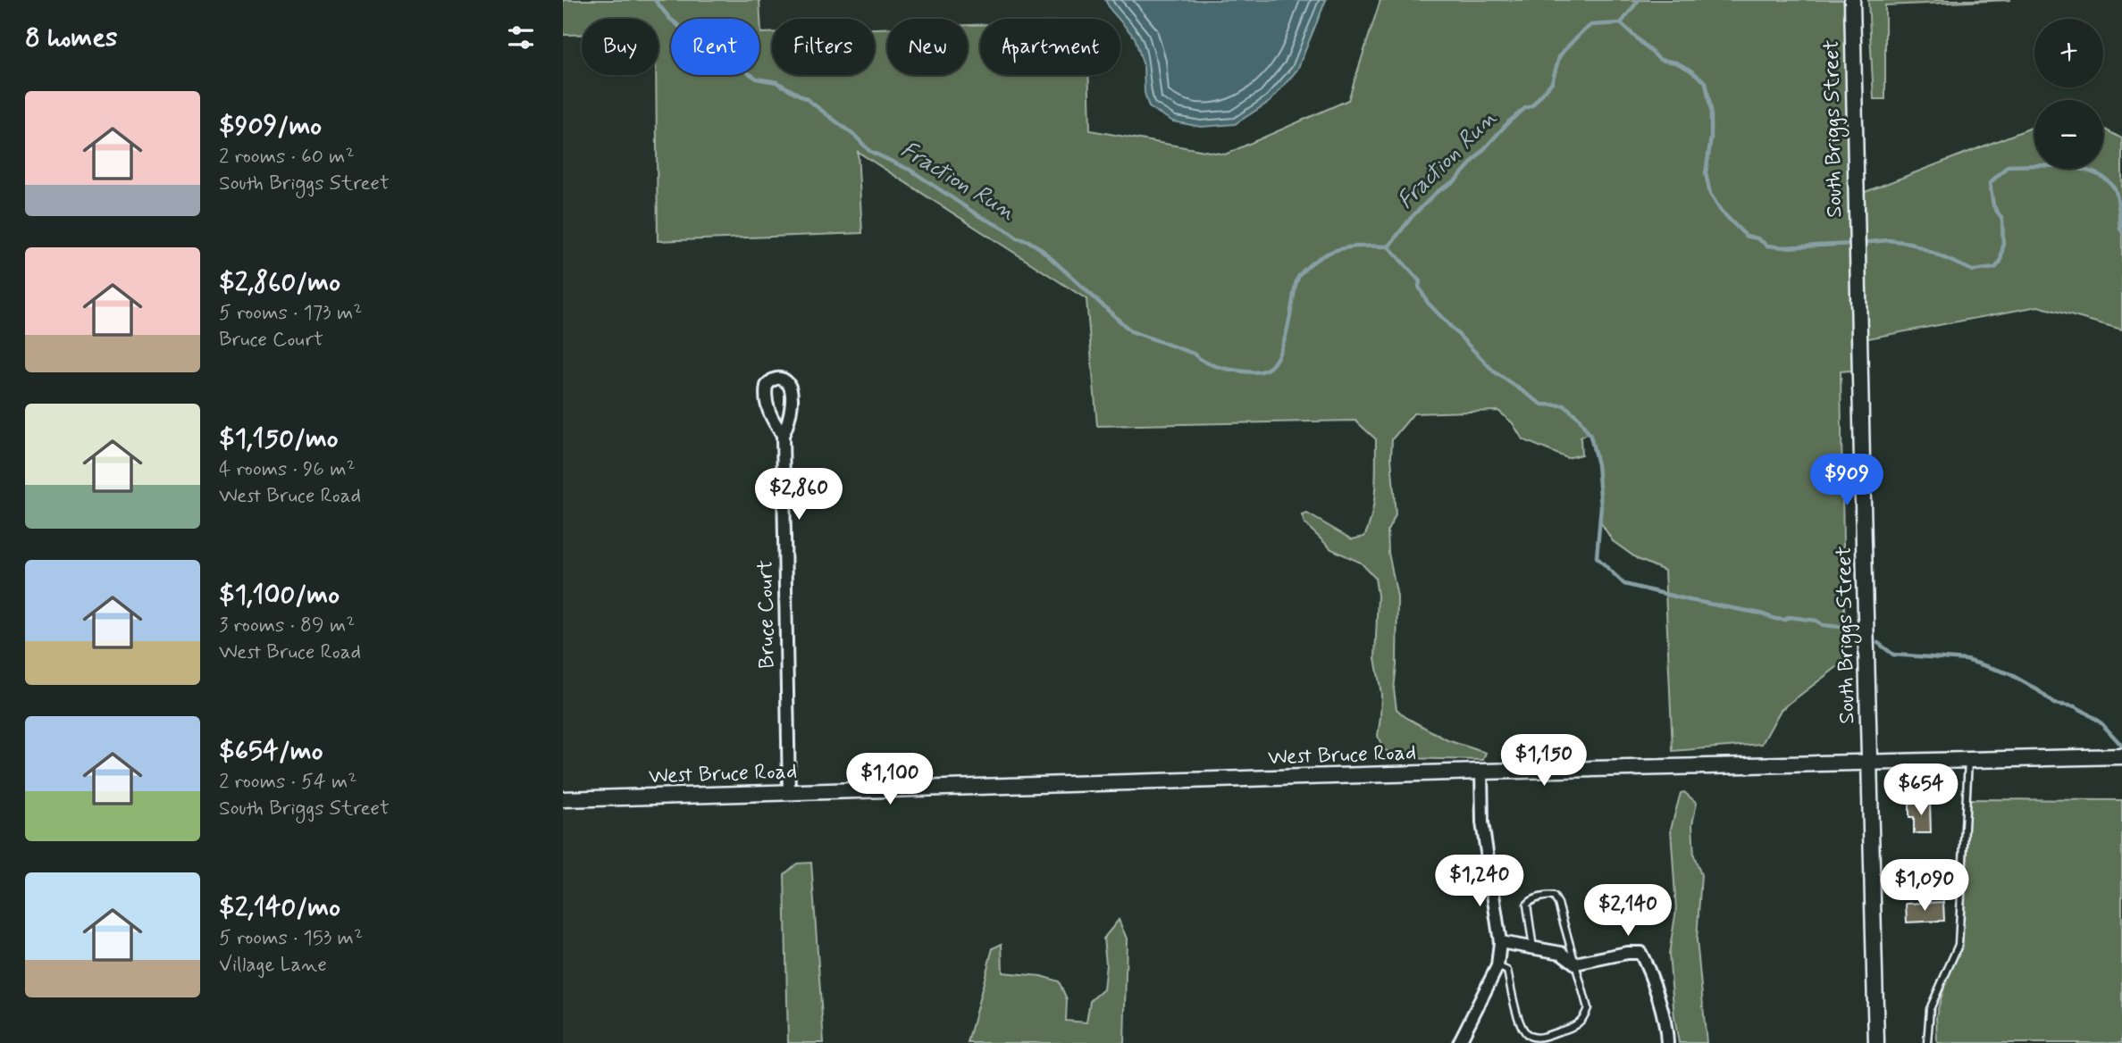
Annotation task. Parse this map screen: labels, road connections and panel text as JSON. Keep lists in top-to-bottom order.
{
  "streets": {
    "street": ["South Briggs Street", "Bruce Court", "West Bruce Road"]
  },
  "crossings": [
    ["South Briggs Street", "West Bruce Road"],
    ["Bruce Court", "West Bruce Road"]
  ],
  "water": ["Fraction Run"],
  "page": {
    "heading": "8 homes",
    "map_buttons": ["+", "−"],
    "chip": [
      "Buy",
      "Rent",
      "Filters",
      "New",
      "Apartment"
    ],
    "list": [
      {
        "name": "$909/mo",
        "note": "2 rooms · 60 m² · South Briggs Street"
      },
      {
        "name": "$2,860/mo",
        "note": "5 rooms · 173 m² · Bruce Court"
      },
      {
        "name": "$1,150/mo",
        "note": "4 rooms · 96 m² · West Bruce Road"
      },
      {
        "name": "$1,100/mo",
        "note": "3 rooms · 89 m² · West Bruce Road"
      },
      {
        "name": "$654/mo",
        "note": "2 rooms · 54 m² · South Briggs Street"
      },
      {
        "name": "$2,140/mo",
        "note": "5 rooms · 153 m² · Village Lane"
      }
    ],
    "price": [
      "$909",
      "$2,860",
      "$1,150",
      "$1,100",
      "$654",
      "$1,240",
      "$1,090",
      "$2,140"
    ]
  }
}
